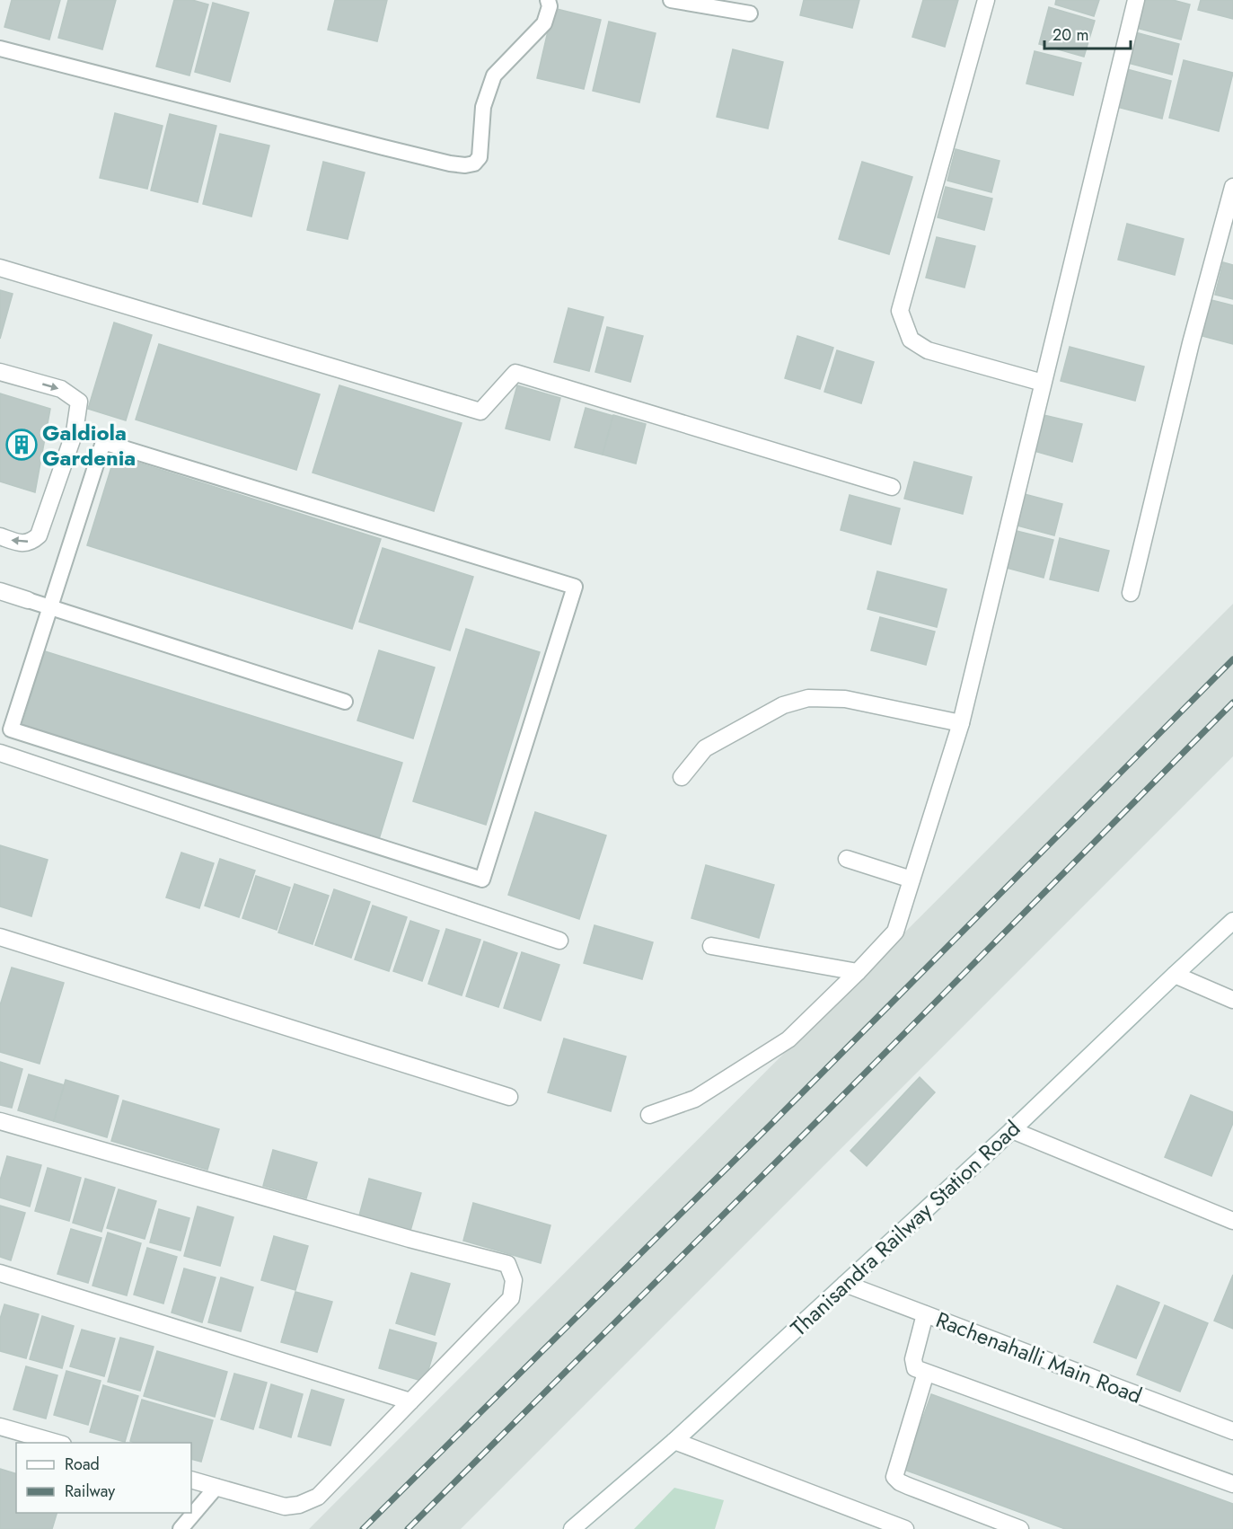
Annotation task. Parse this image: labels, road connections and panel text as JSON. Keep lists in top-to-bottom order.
{
  "streets": {
    "street": ["Thanisandra Railway Station Road", "Rachenahalli Main Road"]
  },
  "crossings": [
    ["Thanisandra Railway Station Road", "Rachenahalli Main Road"]
  ],
  "places": {
    "building": ["Galdiola Gardenia"]
  },
  "legend": ["Road", "Railway"],
  "scale_bar": "20 m"
}
